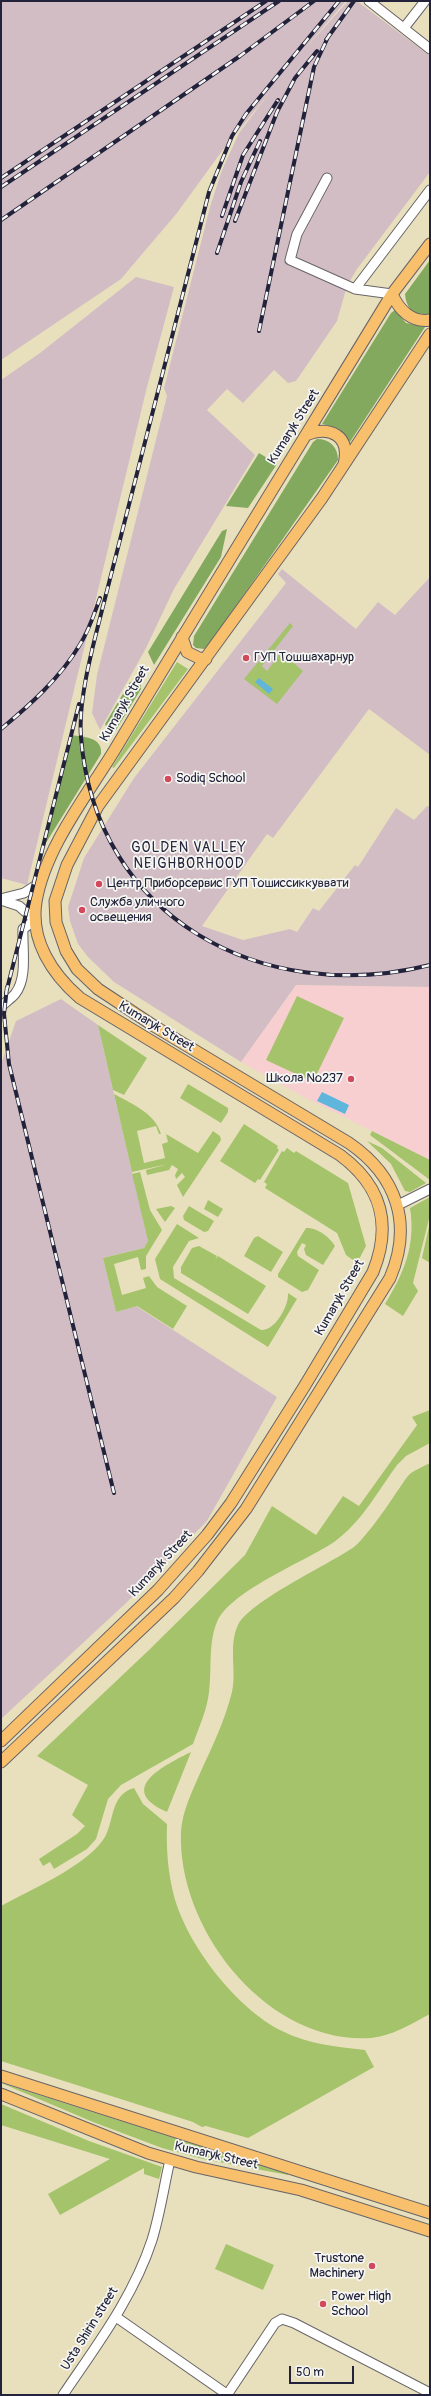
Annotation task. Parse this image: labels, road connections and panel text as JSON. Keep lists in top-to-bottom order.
{
  "streets": {
    "main road": ["Kumaryk Street"],
    "street": ["Usta Shirin street"]
  },
  "crossings": [
    ["Kumaryk Street", "Usta Shirin street"]
  ],
  "districts": ["GOLDEN VALLEY NEIGHBORHOOD"],
  "places": [
    "ГУП Тошшахарнур",
    "Sodiq School",
    "Центр Приборсервис ГУП Тошиссиккуввати",
    "Служба уличного освещения",
    "Школа №237",
    "Trustone Machinery",
    "Power High School"
  ],
  "scale_bar": "50 m"
}
